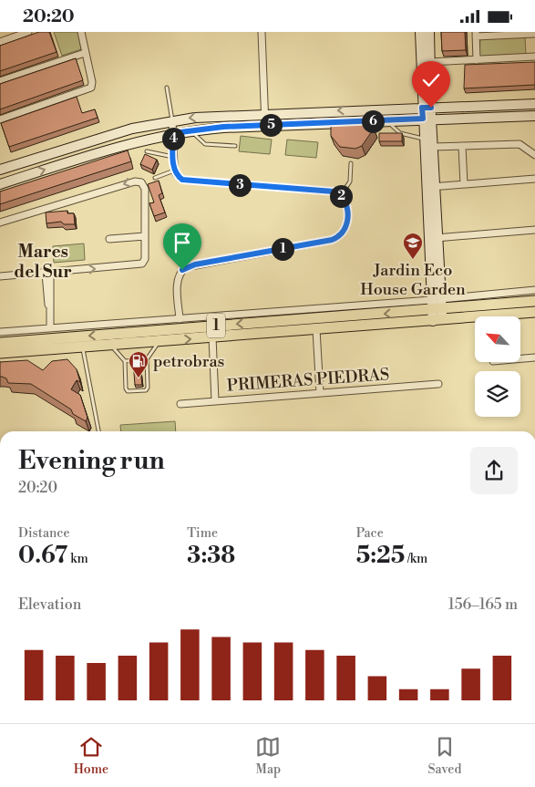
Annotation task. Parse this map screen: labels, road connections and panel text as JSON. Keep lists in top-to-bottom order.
{
  "streets": {
    "main road": ["1"],
    "street": ["PRIMERAS PIEDRAS"]
  },
  "districts": ["Mares del Sur"],
  "places": {
    "school or university": ["Jardin Eco House Garden"],
    "fuel station": ["petrobras"]
  },
  "north": "top left",
  "page": {
    "status": "20:20",
    "pins": [
      "6",
      "5",
      "4",
      "3",
      "2",
      "1"
    ],
    "heading": ["Evening run", "20:20"],
    "stats": [
      ["Distance", "0.67 km"],
      ["Time", "3:38"],
      ["Pace", "5:25 /km"]
    ],
    "chart": ["Elevation", "156–165 m"],
    "tabs": ["Home", "Map", "Saved"]
  }
}
